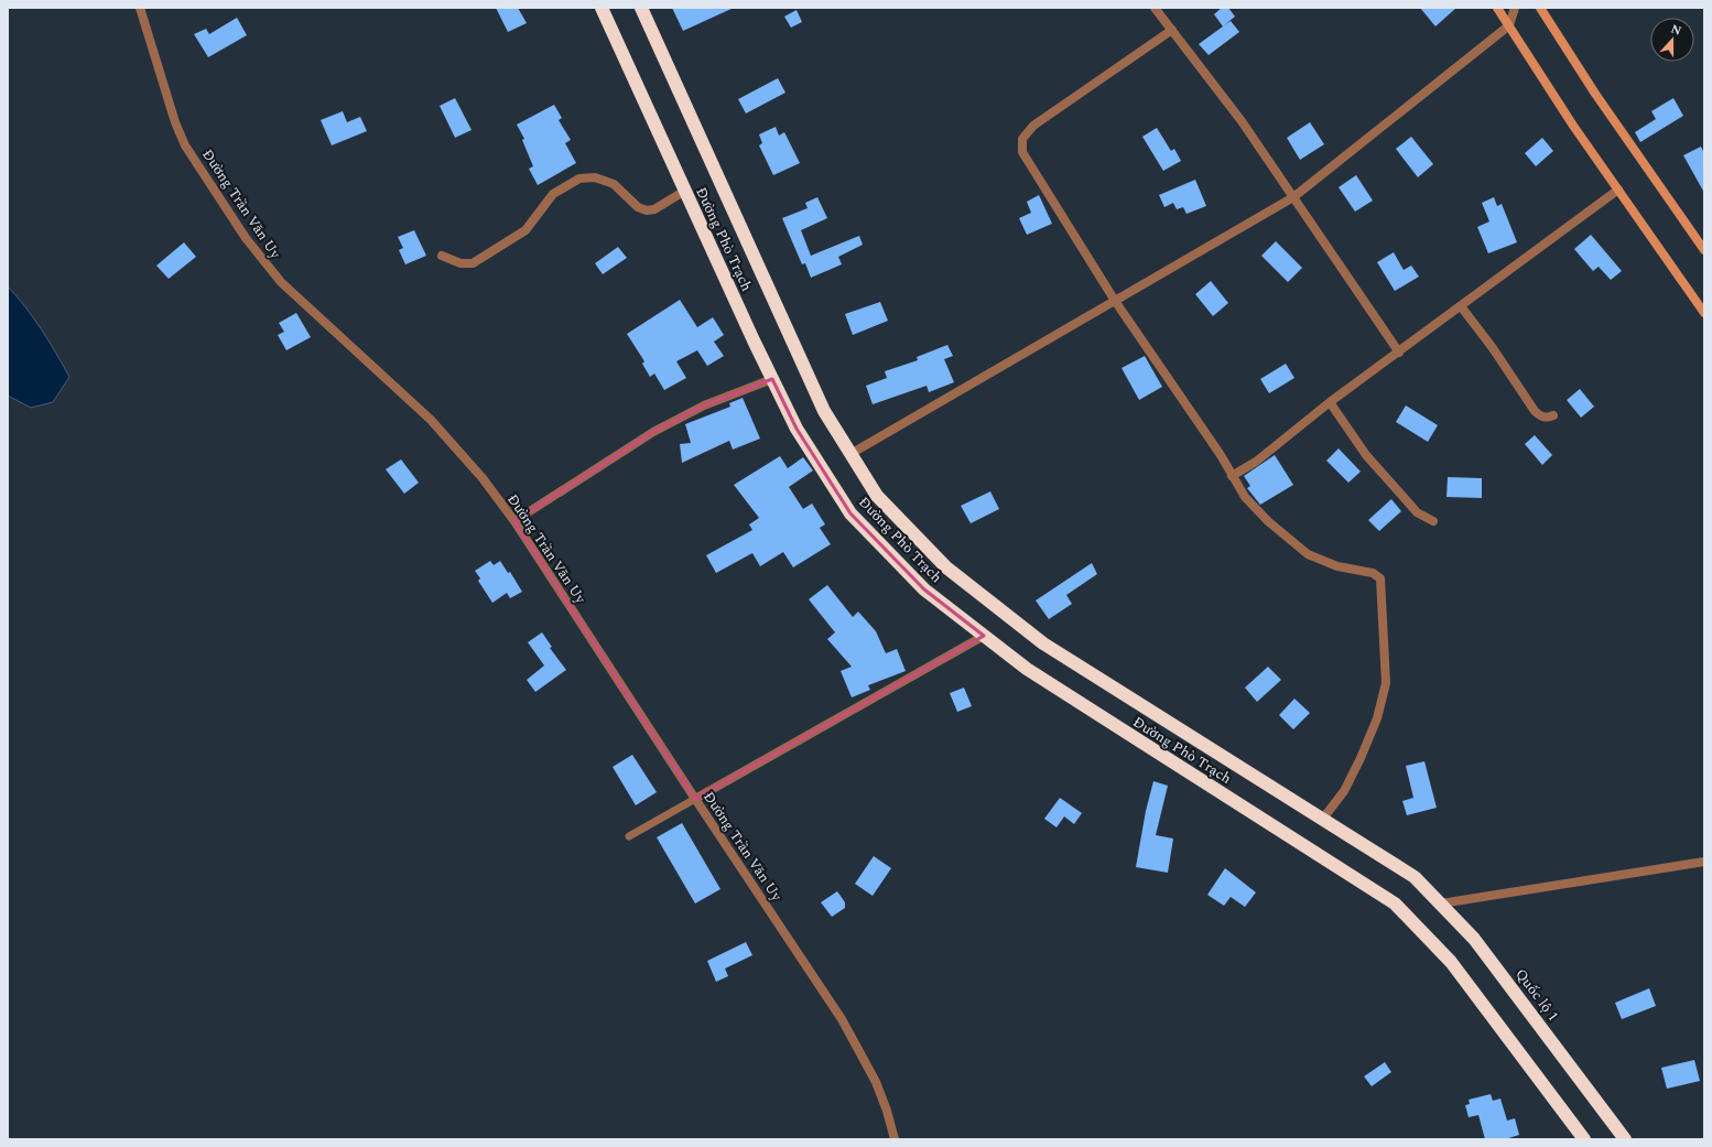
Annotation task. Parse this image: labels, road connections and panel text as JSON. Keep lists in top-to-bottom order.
{
  "streets": {
    "highway": ["Đường Phò Trạch", "Quốc lộ 1"],
    "street": ["Đường Trần Văn Uy"]
  },
  "crossings": [
    ["Đường Phò Trạch", "Quốc lộ 1"]
  ],
  "north": "top"
}
